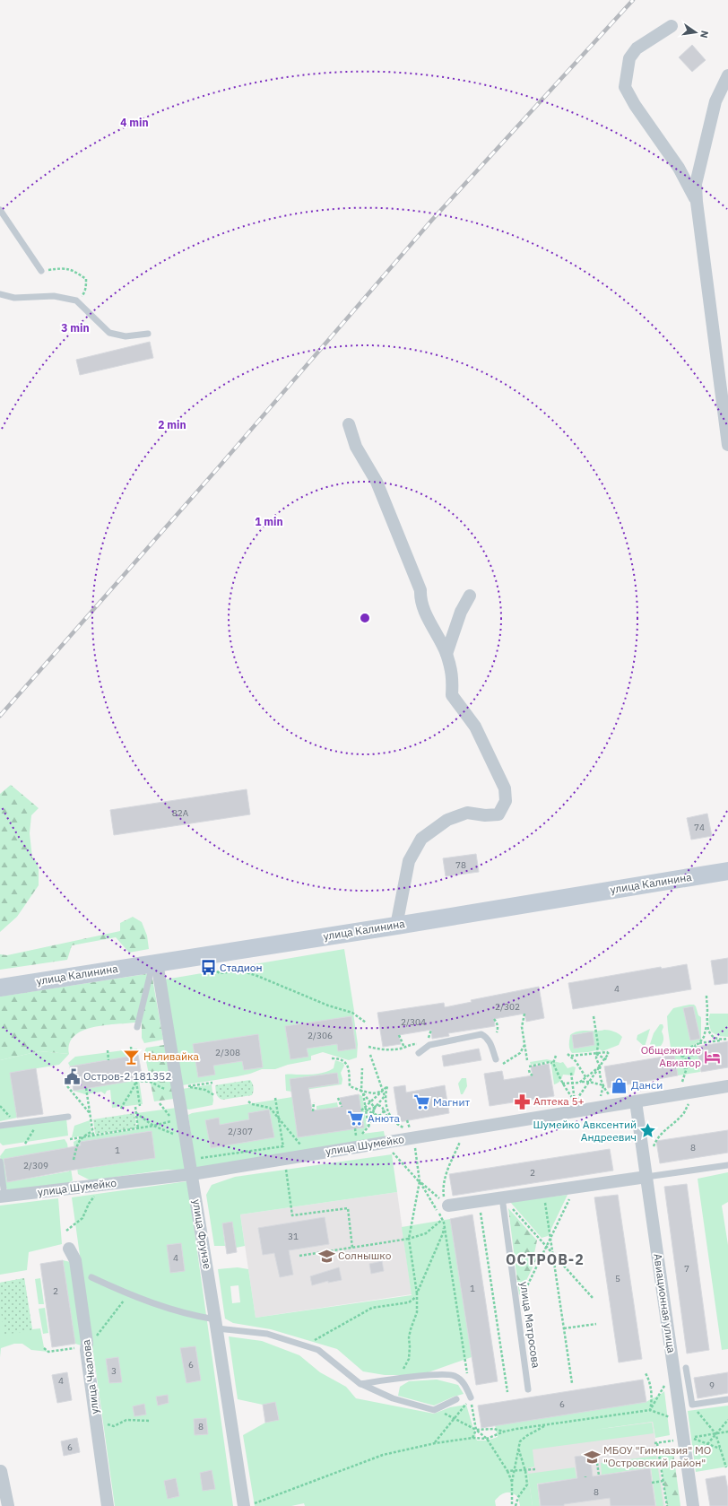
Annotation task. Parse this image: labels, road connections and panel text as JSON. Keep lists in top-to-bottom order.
{
  "streets": {
    "main road": ["улица Калинина"],
    "street": [
      "улица Шумейко",
      "улица Фрунзе",
      "Авиационная улица",
      "улица Чкалова"
    ],
    "lane": ["улица Матросова"]
  },
  "crossings": [
    ["улица Калинина", "улица Фрунзе"],
    ["улица Шумейко", "улица Фрунзе"],
    ["улица Шумейко", "Авиационная улица"]
  ],
  "districts": ["ОСТРОВ-2"],
  "places": {
    "bus stop": ["Стадион"],
    "bar": ["Наливайка"],
    "hotel": ["Общежитие Авиатор"],
    "public building": ["Остров-2 181352"],
    "shop": ["Данси"],
    "pharmacy": ["Аптека 5+"],
    "supermarket": ["Магнит", "Анюта"],
    "place": ["Шумейко Авксентий Андреевич"],
    "school or university": ["Солнышко", "МБОУ \"Гимназия\" МО \"Островский район\""]
  },
  "house_numbers": [
    "82А",
    "74",
    "78",
    "4",
    "2/302",
    "2/304",
    "2/306",
    "2/308",
    "2/307",
    "8",
    "1",
    "2/309",
    "2",
    "31",
    "4",
    "7",
    "5",
    "1",
    "2",
    "6",
    "3",
    "4",
    "9",
    "6",
    "8",
    "6",
    "8"
  ],
  "north": "right",
  "rings": [
    "4 min",
    "3 min",
    "2 min",
    "1 min"
  ]
}
